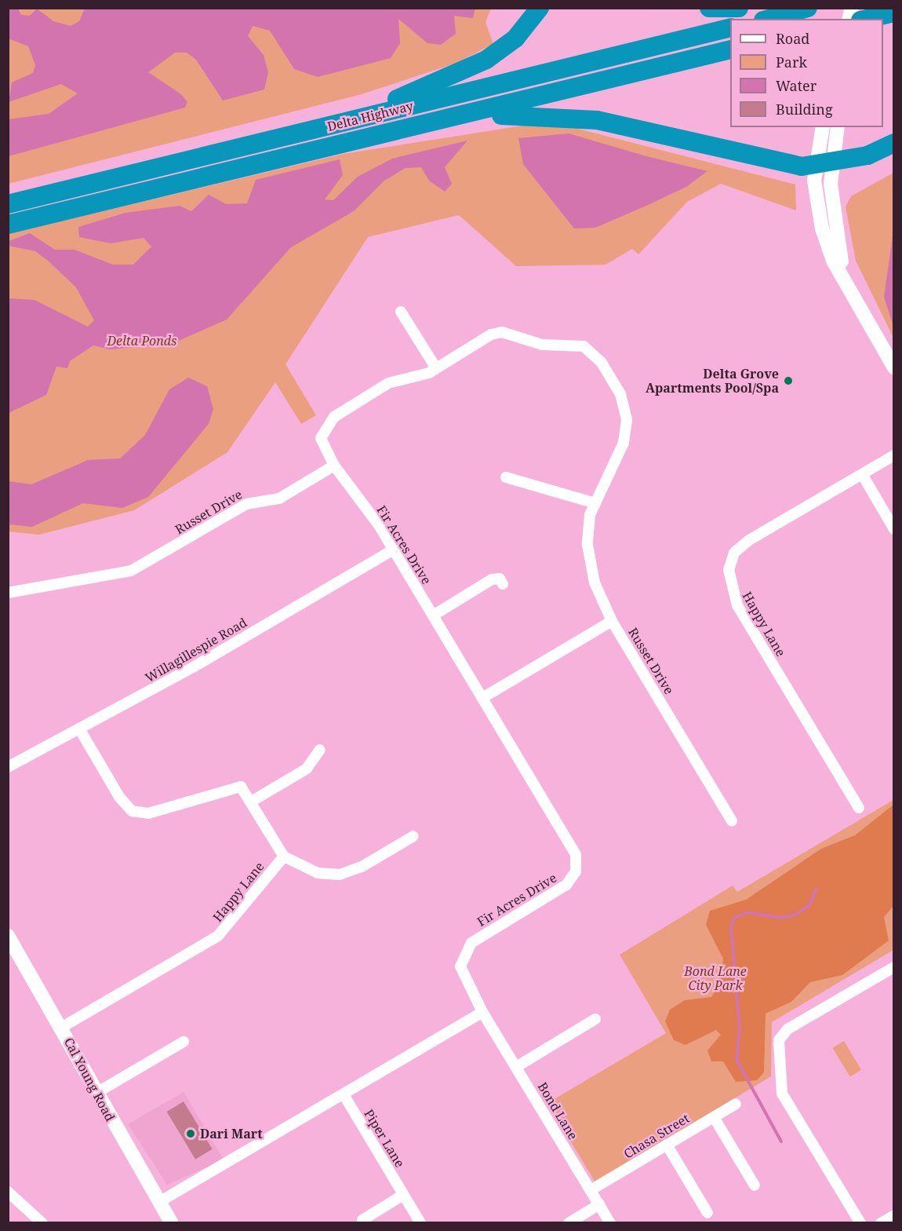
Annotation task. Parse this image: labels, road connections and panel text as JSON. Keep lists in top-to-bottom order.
{
  "streets": {
    "highway": ["Delta Highway"],
    "main road": ["Cal Young Road"],
    "street": [
      "Russet Drive",
      "Fir Acres Drive",
      "Happy Lane",
      "Willagillespie Road",
      "Bond Lane",
      "Chasa Street",
      "Piper Lane"
    ]
  },
  "crossings": [
    ["Russet Drive", "Fir Acres Drive"],
    ["Fir Acres Drive", "Willagillespie Road"],
    ["Fir Acres Drive", "Bond Lane"],
    ["Happy Lane", "Cal Young Road"],
    ["Bond Lane", "Chasa Street"]
  ],
  "parks": ["Delta Ponds", "Bond Lane City Park"],
  "places": ["Delta Grove Apartments Pool/Spa", "Dari Mart"],
  "legend": [
    "Road",
    "Park",
    "Water",
    "Building"
  ]
}
